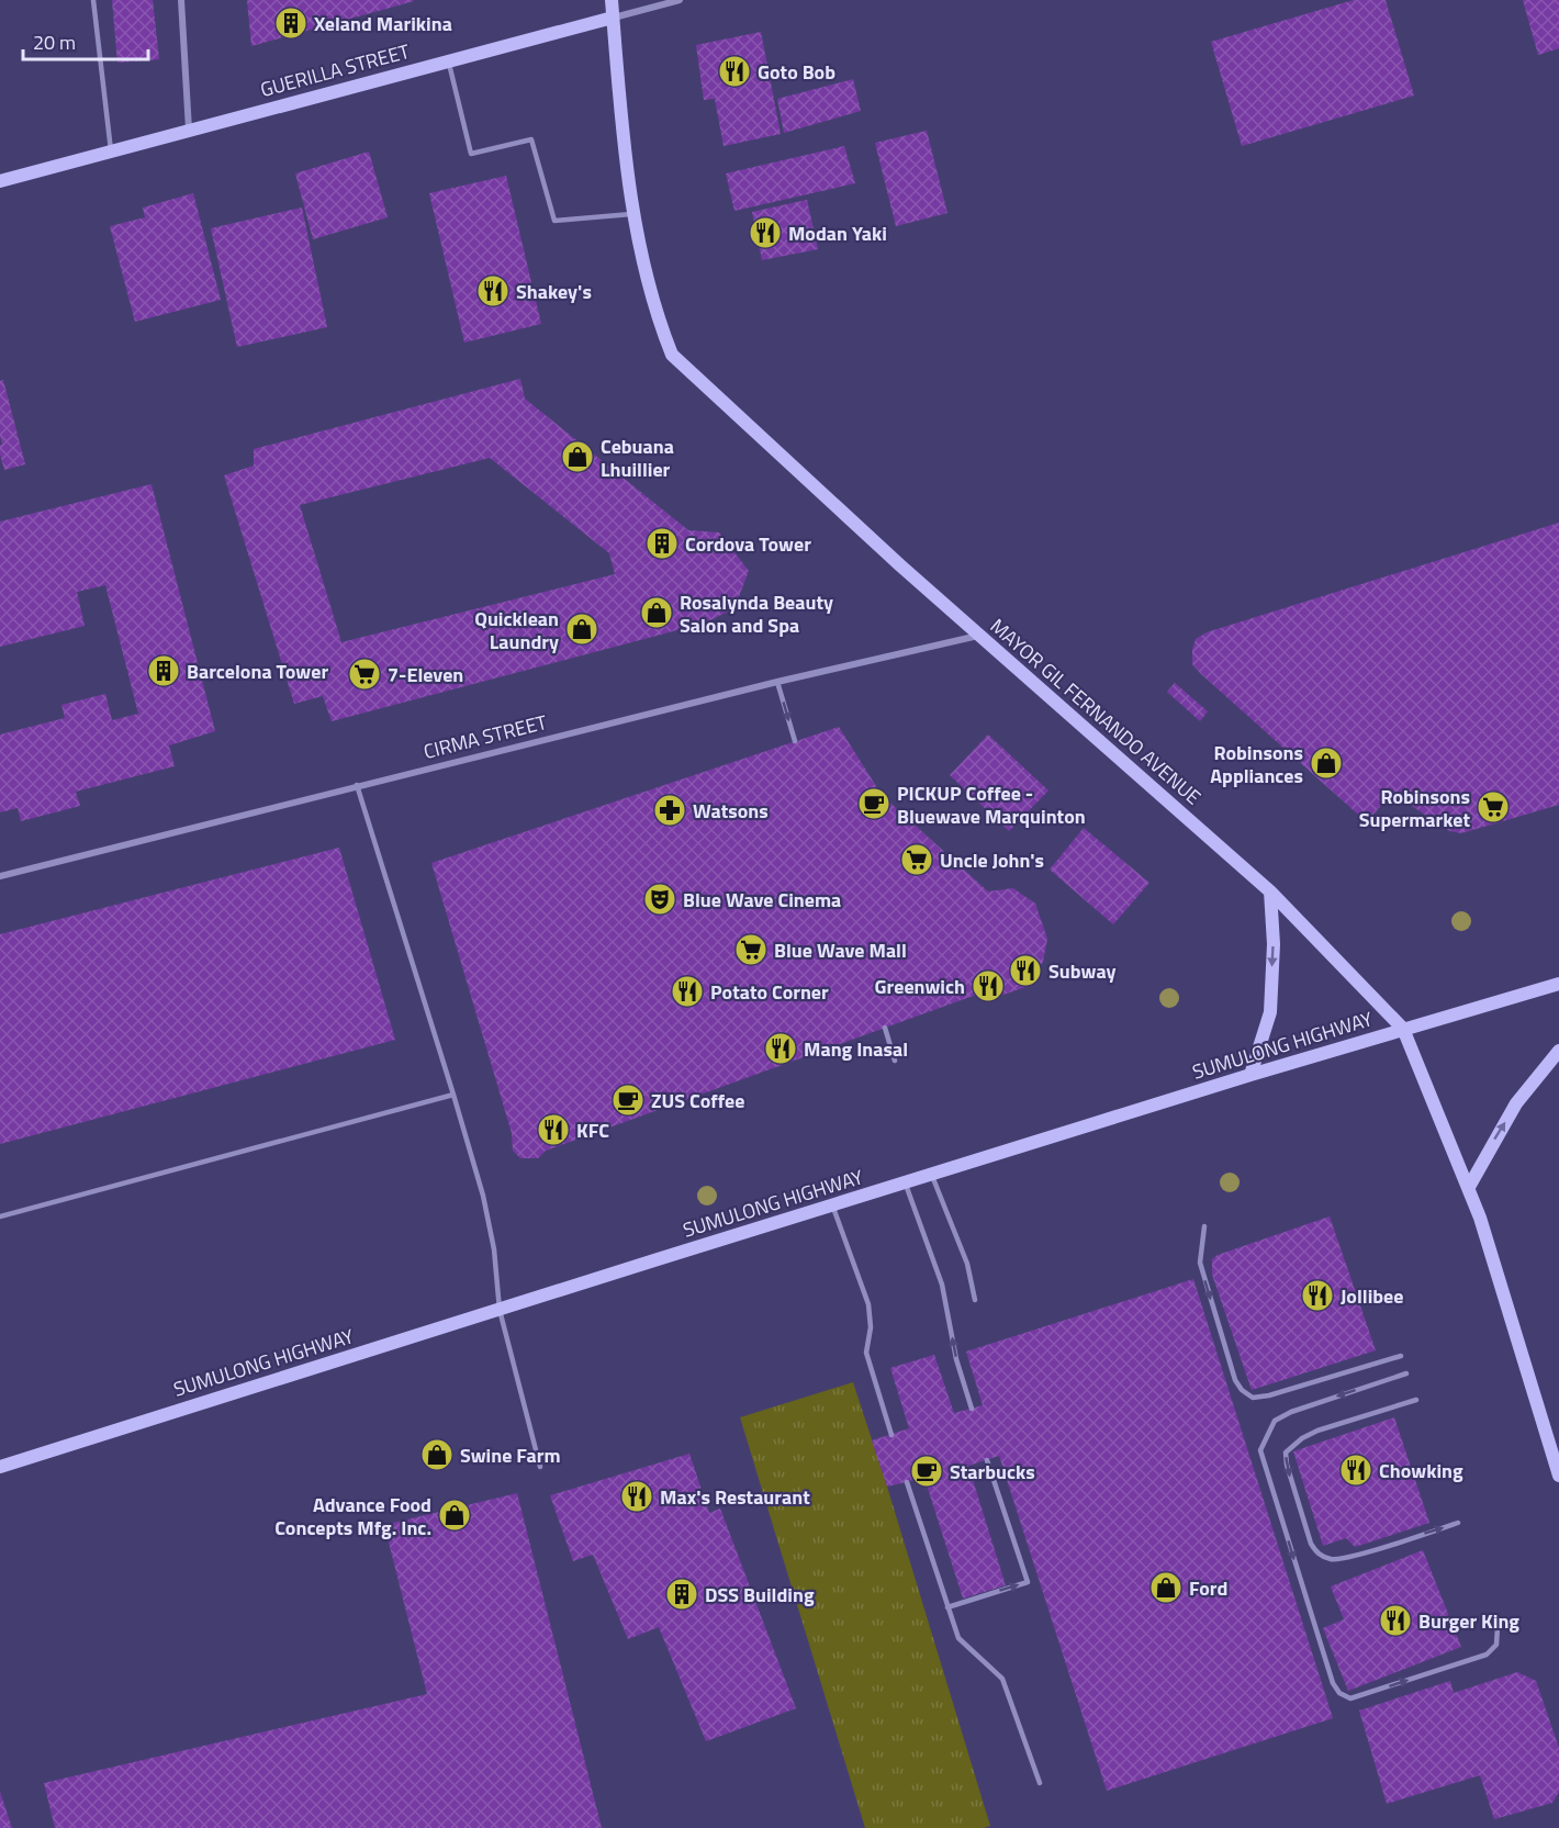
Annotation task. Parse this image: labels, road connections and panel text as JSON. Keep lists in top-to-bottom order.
{
  "streets": {
    "main road": ["GUERILLA STREET", "MAYOR GIL FERNANDO AVENUE", "SUMULONG HIGHWAY"],
    "street": ["CIRMA STREET"]
  },
  "crossings": [
    ["GUERILLA STREET", "MAYOR GIL FERNANDO AVENUE"],
    ["MAYOR GIL FERNANDO AVENUE", "CIRMA STREET"],
    ["MAYOR GIL FERNANDO AVENUE", "SUMULONG HIGHWAY"]
  ],
  "places": {
    "building": [
      "Xeland Marikina",
      "Cordova Tower",
      "Barcelona Tower",
      "DSS Building"
    ],
    "restaurant": [
      "Goto Bob",
      "Modan Yaki",
      "Shakey's",
      "Subway",
      "Greenwich",
      "Potato Corner",
      "Mang Inasal",
      "KFC",
      "Jollibee",
      "Chowking",
      "Max's Restaurant",
      "Burger King"
    ],
    "shop": [
      "Cebuana Lhuillier",
      "Rosalynda Beauty Salon and Spa",
      "Quicklean Laundry",
      "Robinsons Appliances",
      "Swine Farm",
      "Advance Food Concepts Mfg. Inc.",
      "Ford"
    ],
    "supermarket": [
      "7-Eleven",
      "Robinsons Supermarket",
      "Uncle John's",
      "Blue Wave Mall"
    ],
    "cafe": ["PICKUP Coffee - Bluewave Marquinton", "ZUS Coffee", "Starbucks"],
    "pharmacy": ["Watsons"],
    "theatre": ["Blue Wave Cinema"]
  },
  "scale_bar": "20 m"
}
